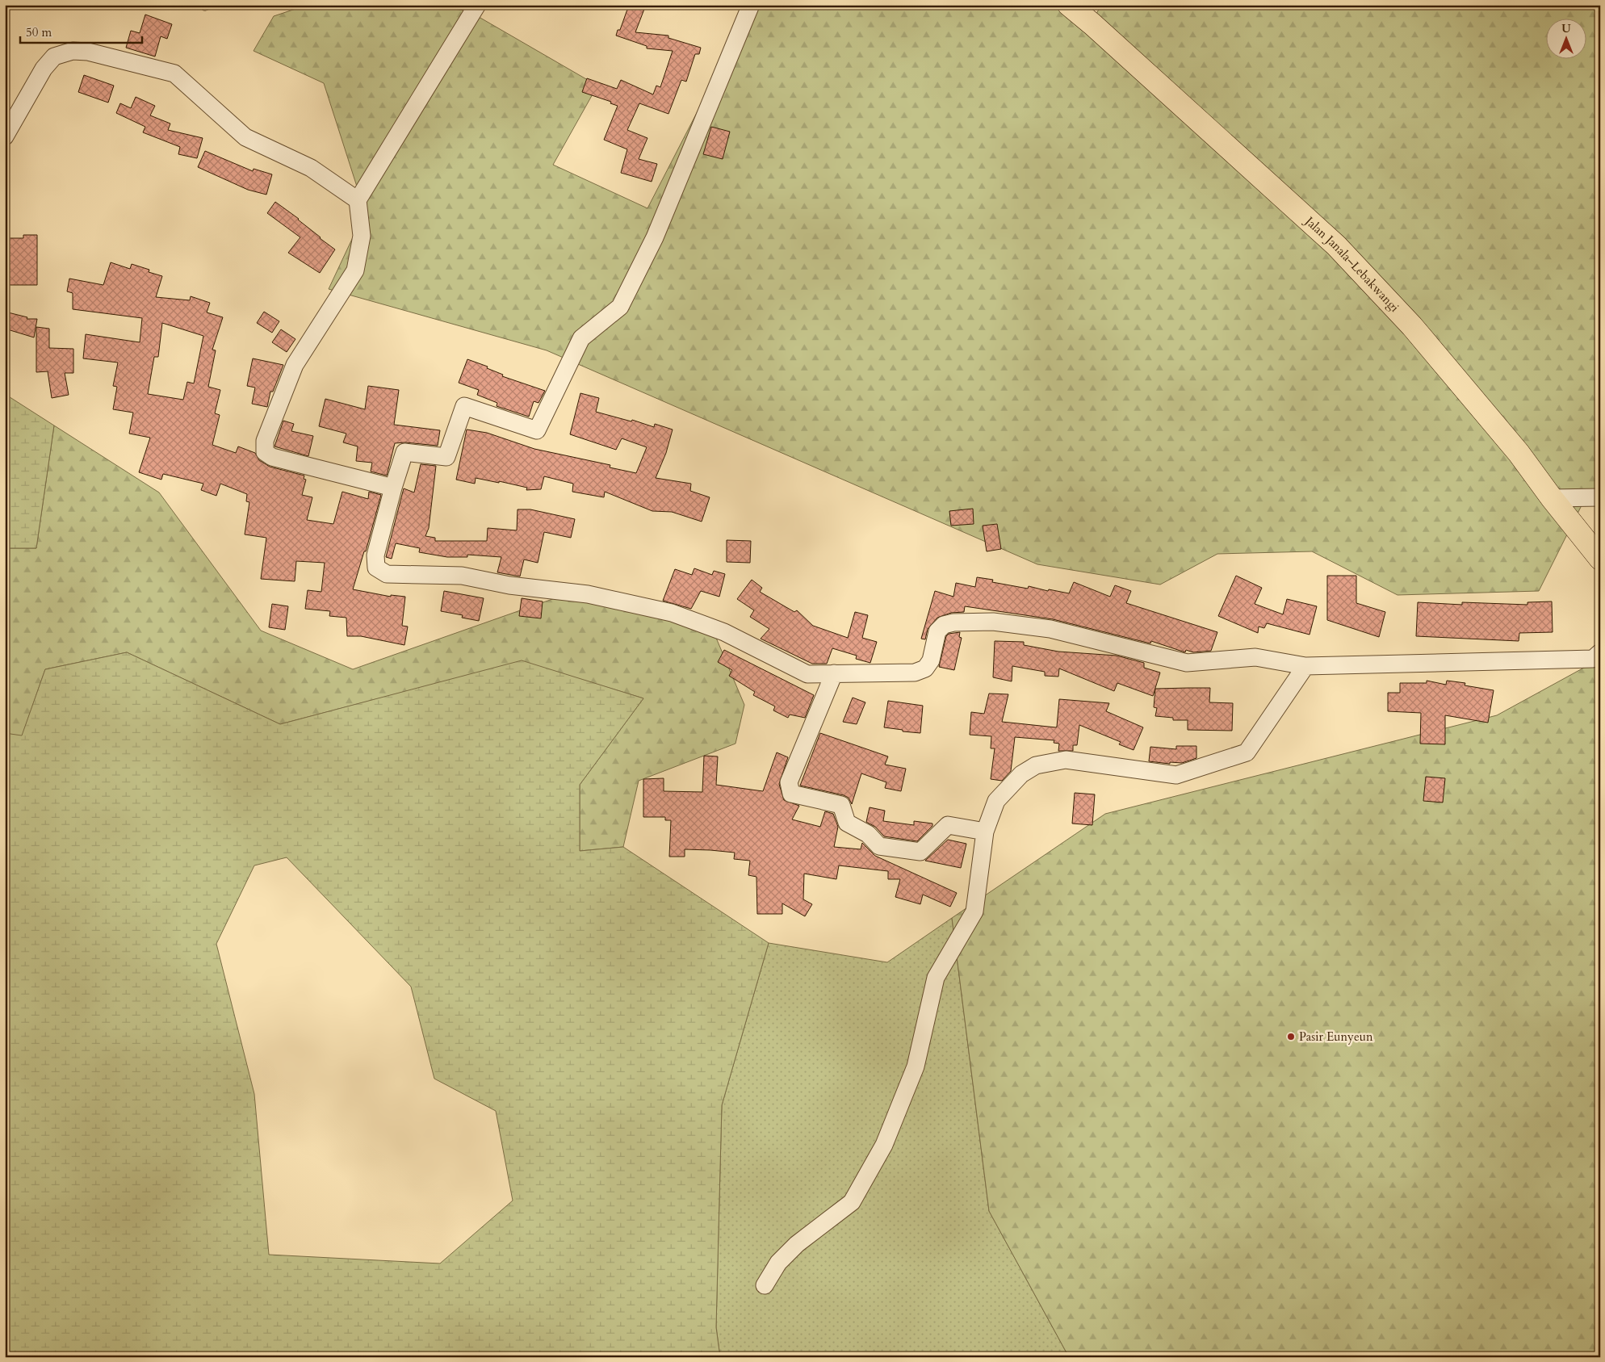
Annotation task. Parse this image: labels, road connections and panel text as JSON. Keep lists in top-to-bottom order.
{
  "streets": {
    "main road": ["Jalan Janala–Lebakwangi"]
  },
  "places": ["Pasir Eunyeun"],
  "scale_bar": "50 m",
  "north": "top"
}
